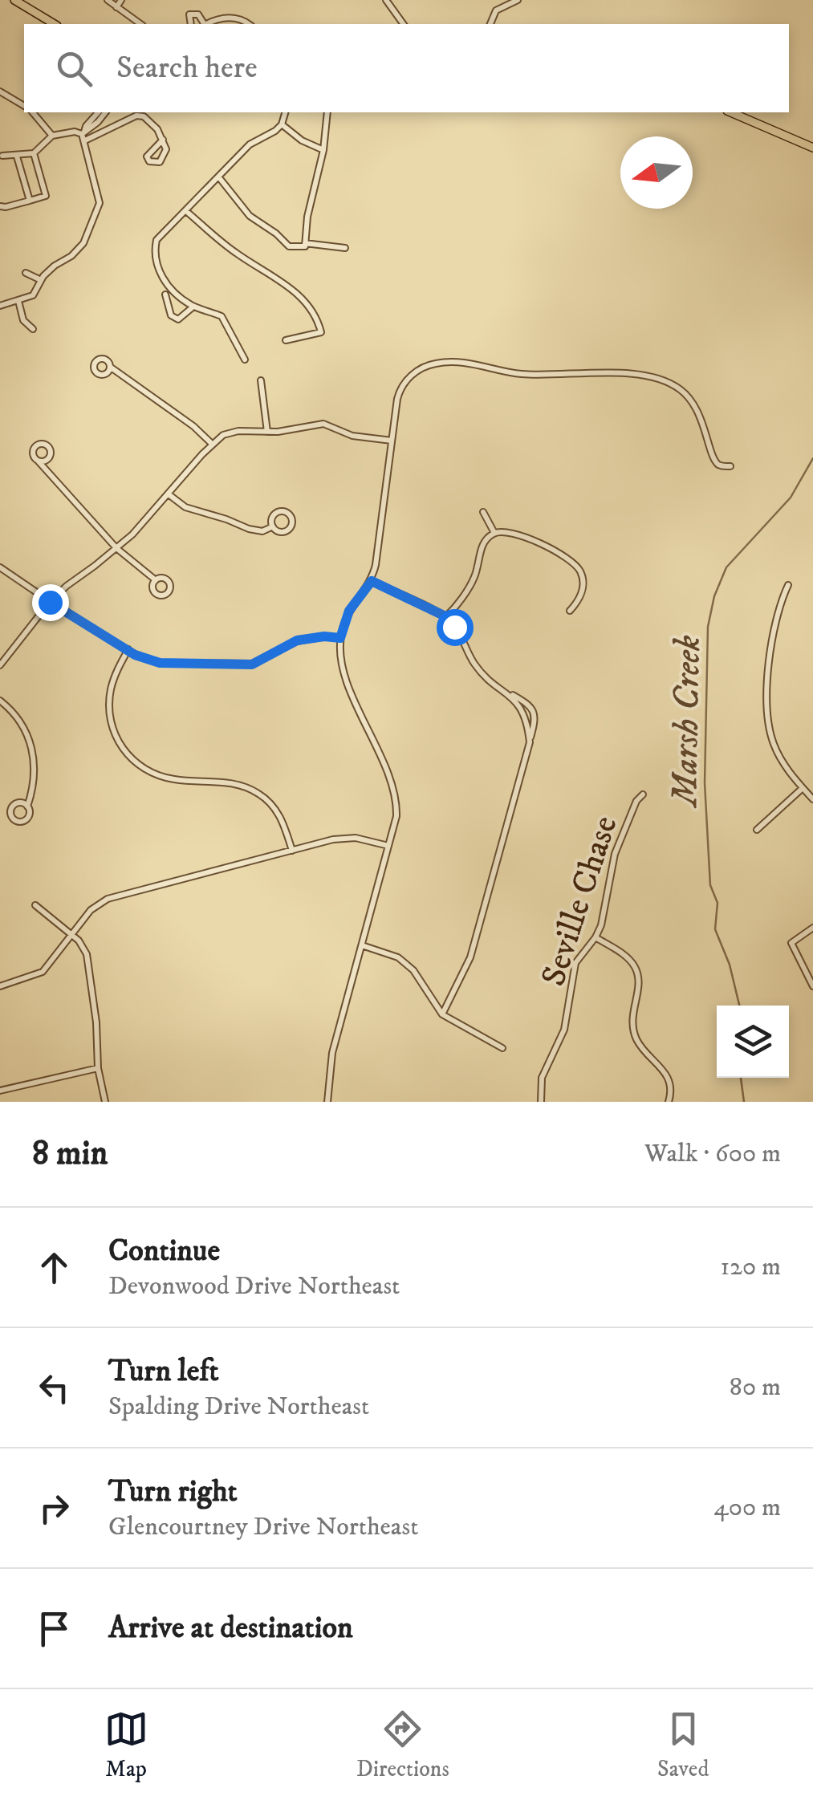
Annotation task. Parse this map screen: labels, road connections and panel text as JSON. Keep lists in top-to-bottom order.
{
  "streets": {
    "street": ["Seville Chase"]
  },
  "water": ["Marsh Creek"],
  "north": "left",
  "page": {
    "search": "Search here",
    "heading": ["8 min", "Walk · 600 m"],
    "list": [
      ["Continue", "Devonwood Drive Northeast", "120 m"],
      ["Turn left", "Spalding Drive Northeast", "80 m"],
      ["Turn right", "Glencourtney Drive Northeast", "400 m"],
      "Arrive at destination"
    ],
    "nav": ["Map", "Directions", "Saved"]
  }
}
